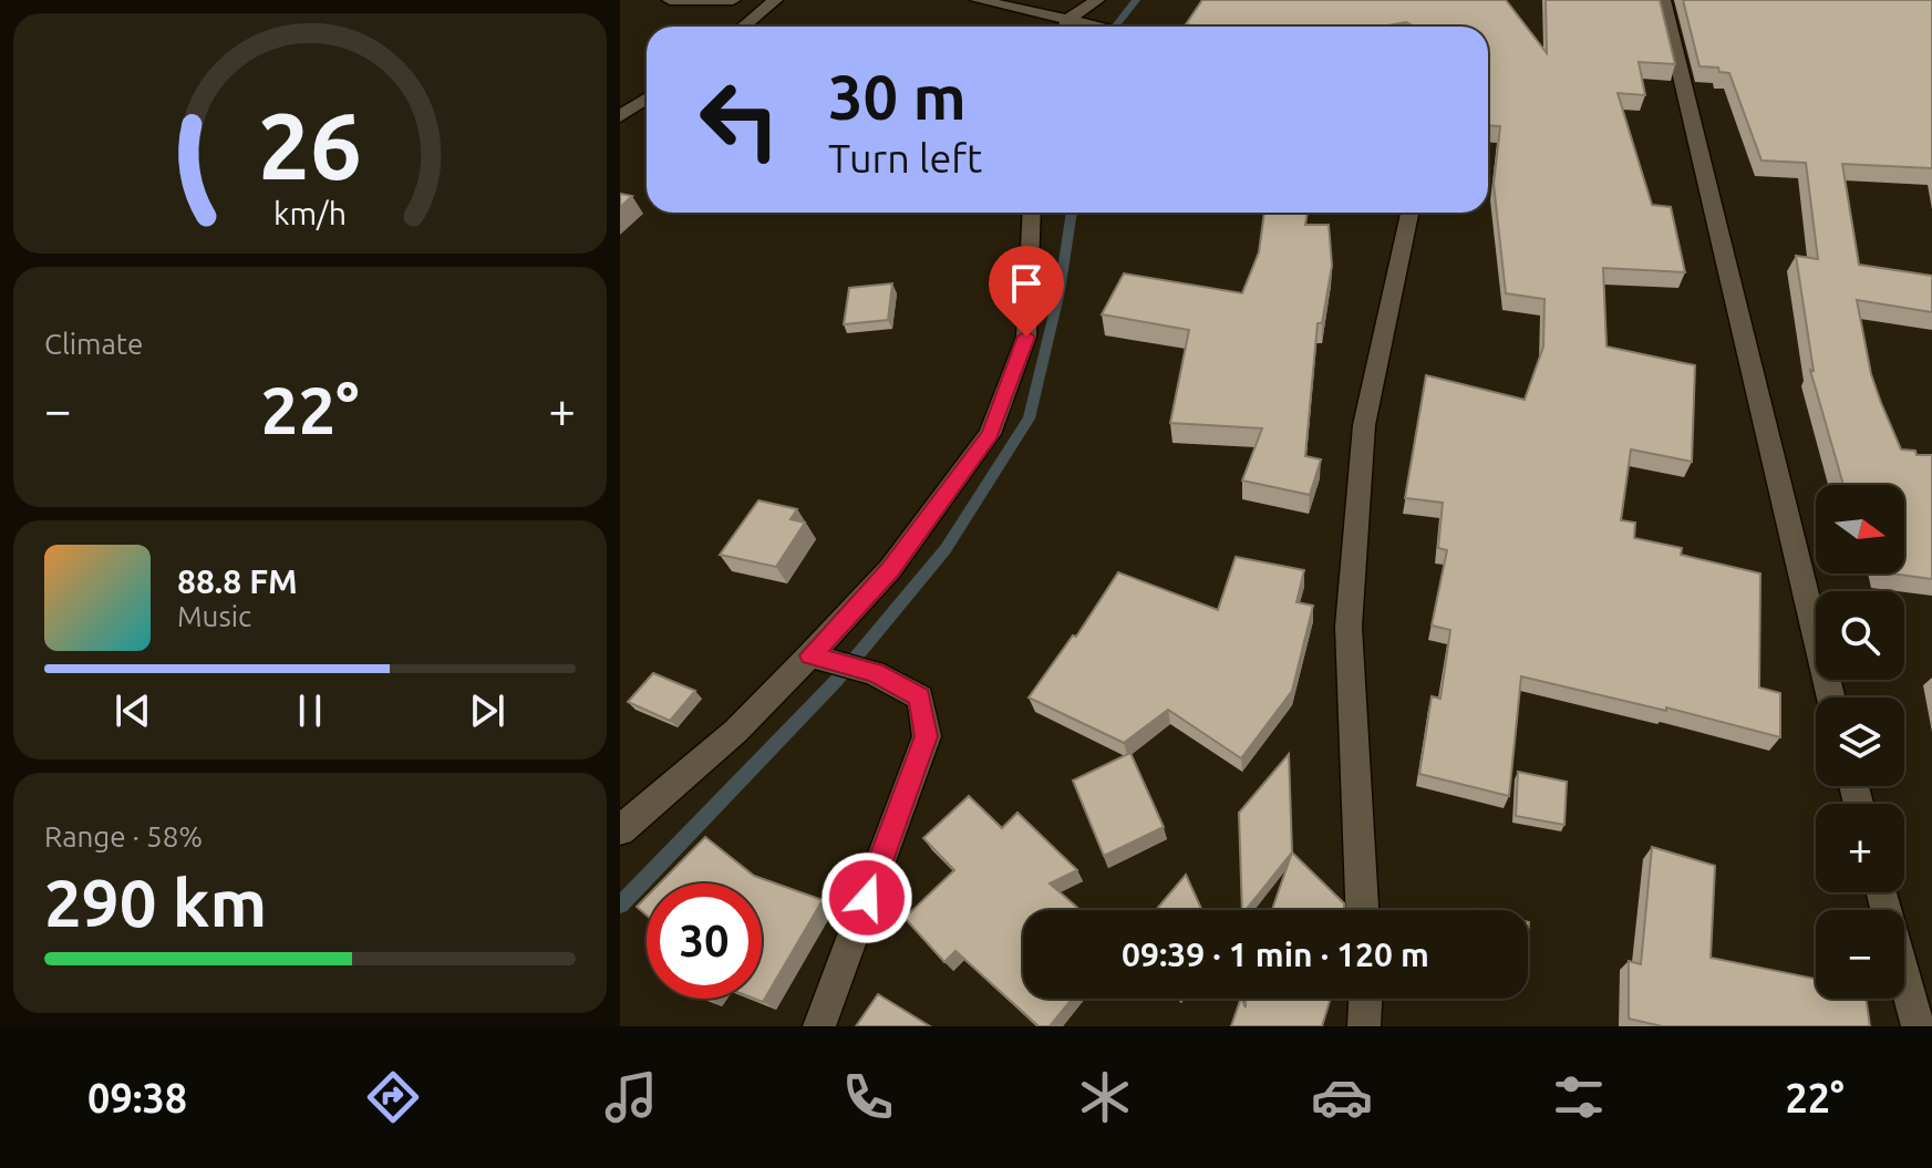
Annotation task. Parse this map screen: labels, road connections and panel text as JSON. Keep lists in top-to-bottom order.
{
  "north": "right",
  "page": {
    "turn": ["30 m", "Turn left"],
    "tile": [
      "Climate",
      ["Range · 58%", "290 km"]
    ],
    "heat": ["−", "22°", "+"],
    "map_buttons": ["+", "−"],
    "song": ["88.8 FM", "Music"],
    "limit": "30",
    "trip": "09:39 · 1 min · 120 m",
    "tabs": ["09:38", "22°"],
    "gauge": ["26", "km/h"]
  }
}
